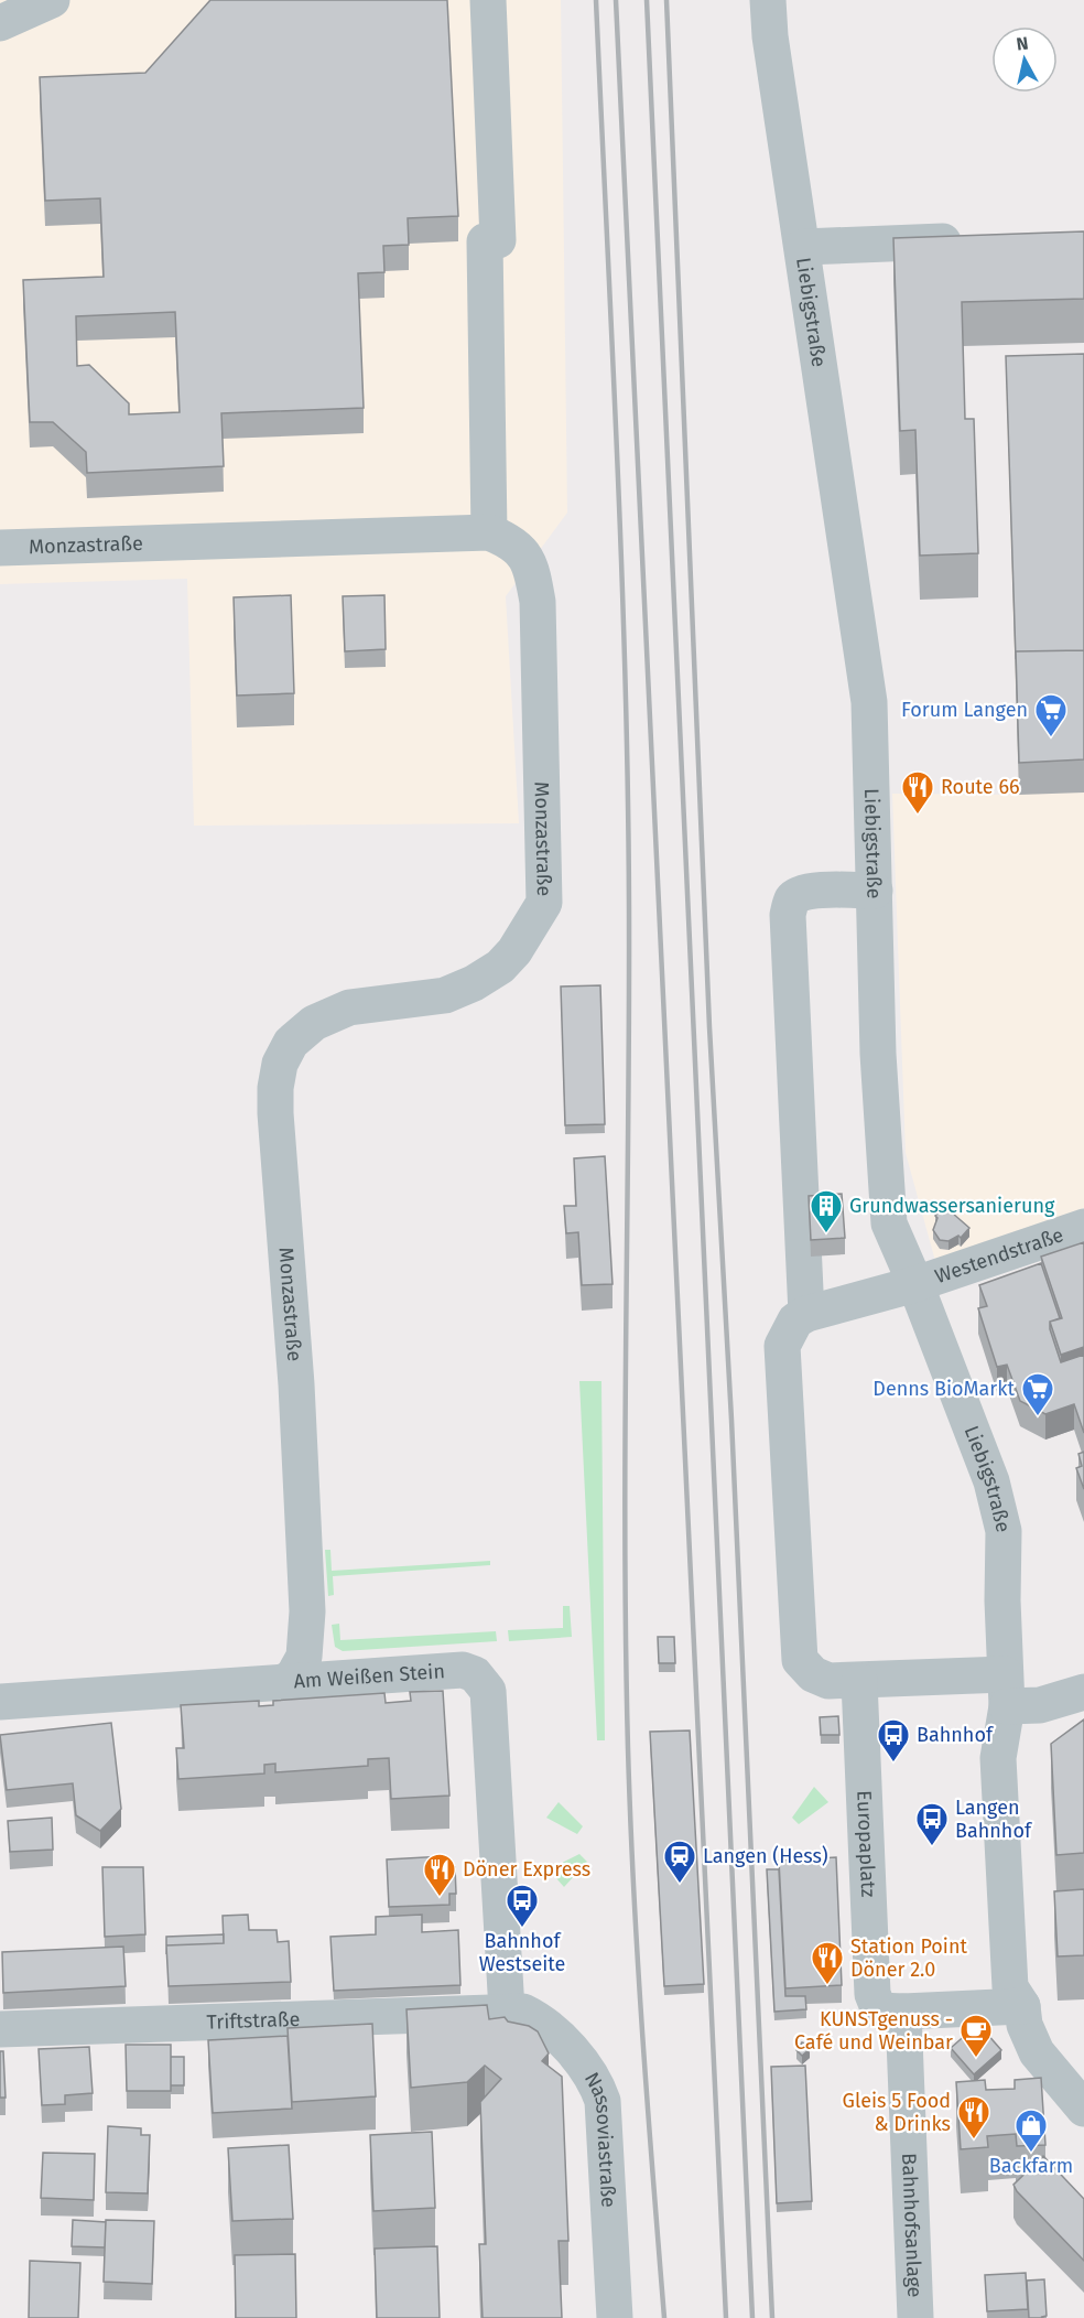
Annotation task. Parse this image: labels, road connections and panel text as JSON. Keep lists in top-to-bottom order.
{
  "streets": {
    "street": [
      "Liebigstraße",
      "Monzastraße",
      "Westendstraße",
      "Am Weißen Stein",
      "Europaplatz",
      "Triftstraße",
      "Nassoviastraße",
      "Bahnhofsanlage"
    ]
  },
  "crossings": [
    ["Liebigstraße", "Westendstraße"],
    ["Monzastraße", "Am Weißen Stein"],
    ["Am Weißen Stein", "Triftstraße"],
    ["Am Weißen Stein", "Nassoviastraße"],
    ["Europaplatz", "Bahnhofsanlage"],
    ["Triftstraße", "Nassoviastraße"]
  ],
  "places": {
    "supermarket": ["Forum Langen", "Denns BioMarkt"],
    "restaurant": [
      "Route 66",
      "Döner Express",
      "Station Point Döner 2.0",
      "Gleis 5 Food & Drinks"
    ],
    "building": ["Grundwassersanierung"],
    "bus stop": ["Bahnhof", "Langen Bahnhof", "Bahnhof Westseite"],
    "station": ["Langen (Hess)"],
    "cafe": ["KUNSTgenuss - Café und Weinbar"],
    "shop": ["Backfarm"]
  },
  "north": "top"
}
